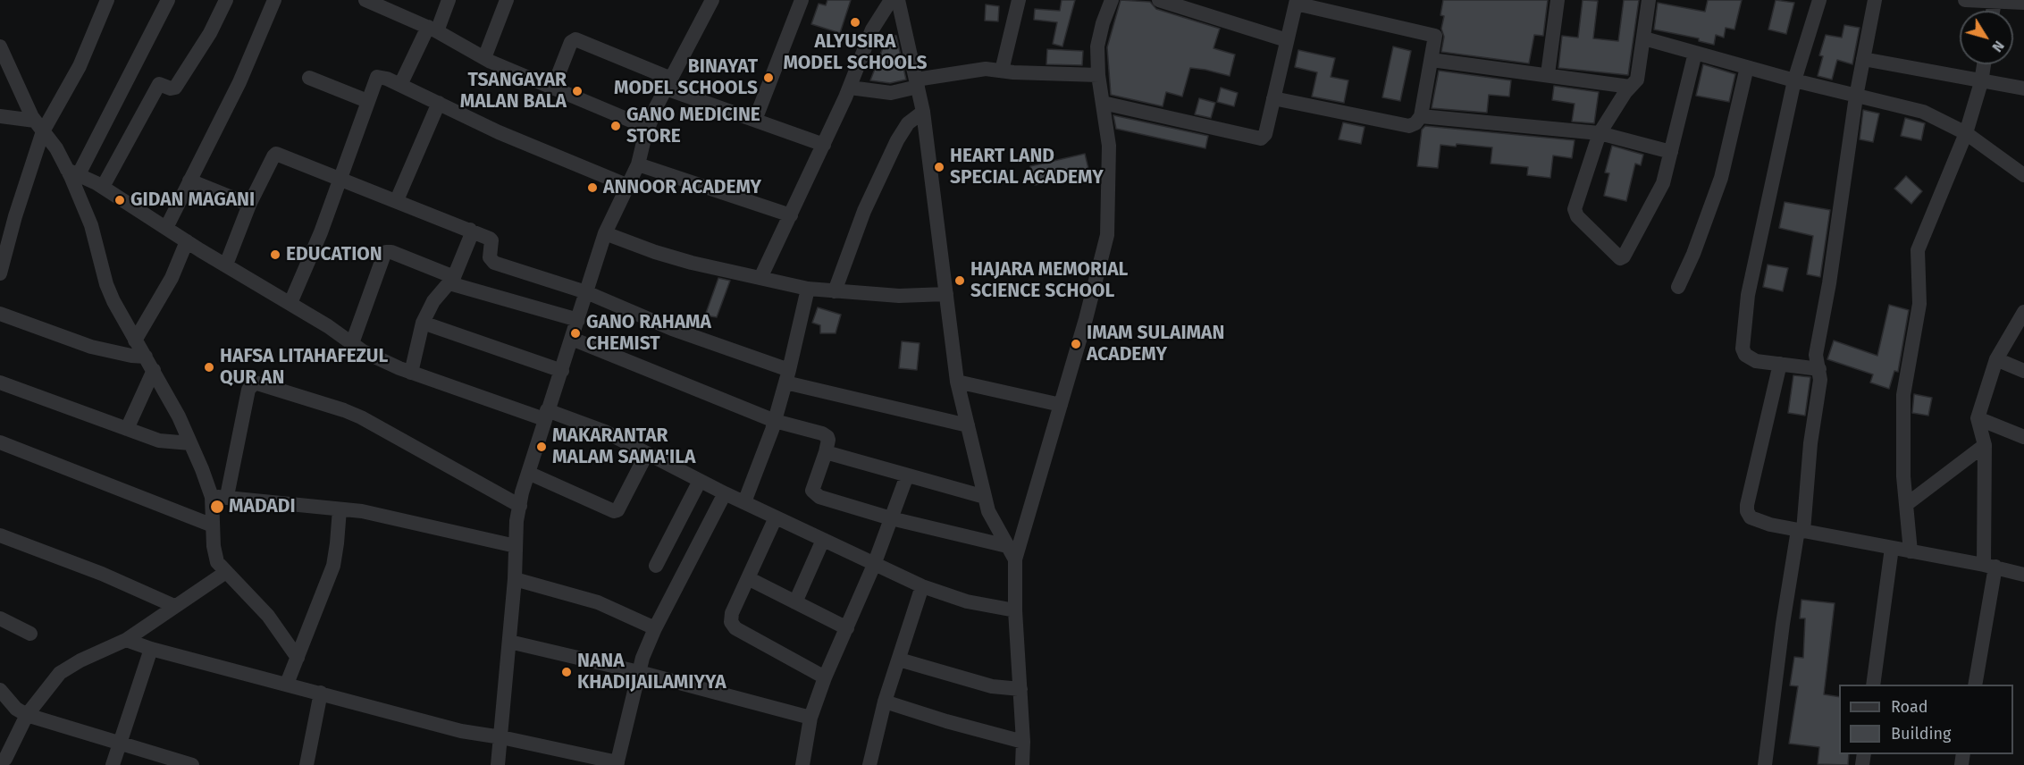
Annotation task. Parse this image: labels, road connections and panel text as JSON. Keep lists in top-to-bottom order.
{
  "places": [
    "ALYUSIRA MODEL SCHOOLS",
    "BINAYAT MODEL SCHOOLS",
    "TSANGAYAR MALAN BALA",
    "GANO MEDICINE STORE",
    "HEART LAND SPECIAL ACADEMY",
    "ANNOOR ACADEMY",
    "GIDAN MAGANI",
    "EDUCATION",
    "HAJARA MEMORIAL SCIENCE SCHOOL",
    "GANO RAHAMA CHEMIST",
    "IMAM SULAIMAN ACADEMY",
    "HAFSA LITAHAFEZUL QUR AN",
    "MAKARANTAR MALAM SAMA'ILA",
    "MADADI",
    "NANA KHADIJAILAMIYYA"
  ],
  "legend": ["Road", "Building"],
  "north": "bottom right"
}
